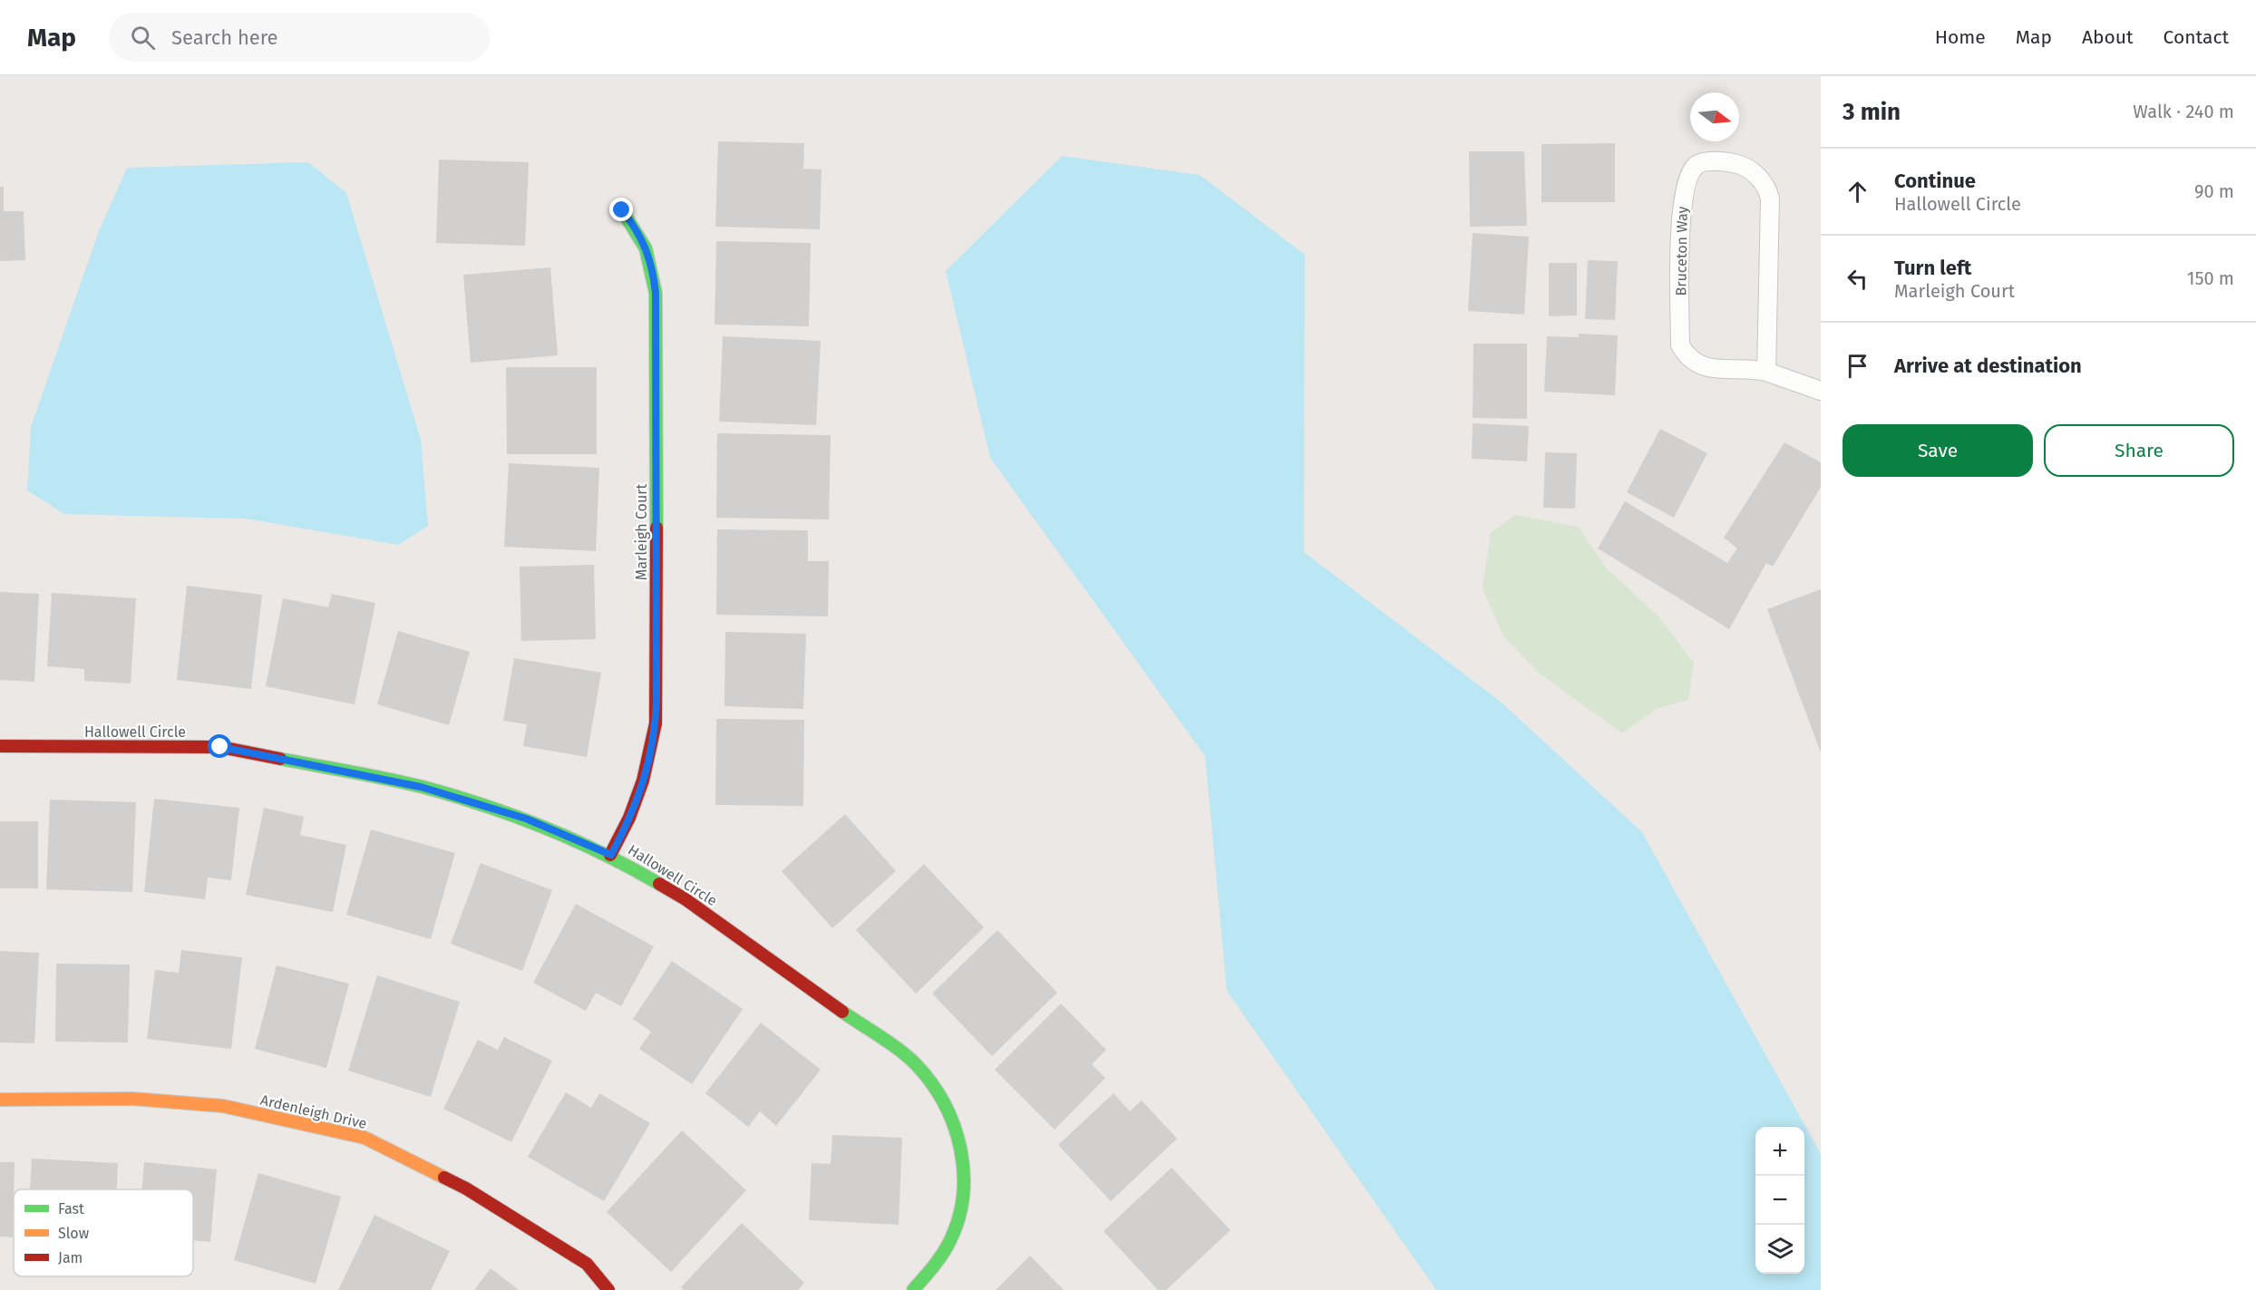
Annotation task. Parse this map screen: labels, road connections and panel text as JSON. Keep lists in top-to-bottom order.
{
  "streets": {
    "street": ["Marleigh Court", "Hallowell Circle", "Ardenleigh Drive"],
    "lane": ["Bruceton Way"]
  },
  "crossings": [
    ["Marleigh Court", "Hallowell Circle"]
  ],
  "legend": ["Fast", "Slow", "Jam"],
  "north": "right",
  "page": {
    "header": "Map",
    "search": "Search here",
    "nav": [
      "Home",
      "Map",
      "About",
      "Contact"
    ],
    "heading": ["3 min", "Walk · 240 m"],
    "list": [
      ["Continue", "Hallowell Circle", "90 m"],
      ["Turn left", "Marleigh Court", "150 m"],
      "Arrive at destination"
    ],
    "buttons": ["Save", "Share"],
    "map_buttons": ["+", "−"]
  }
}
